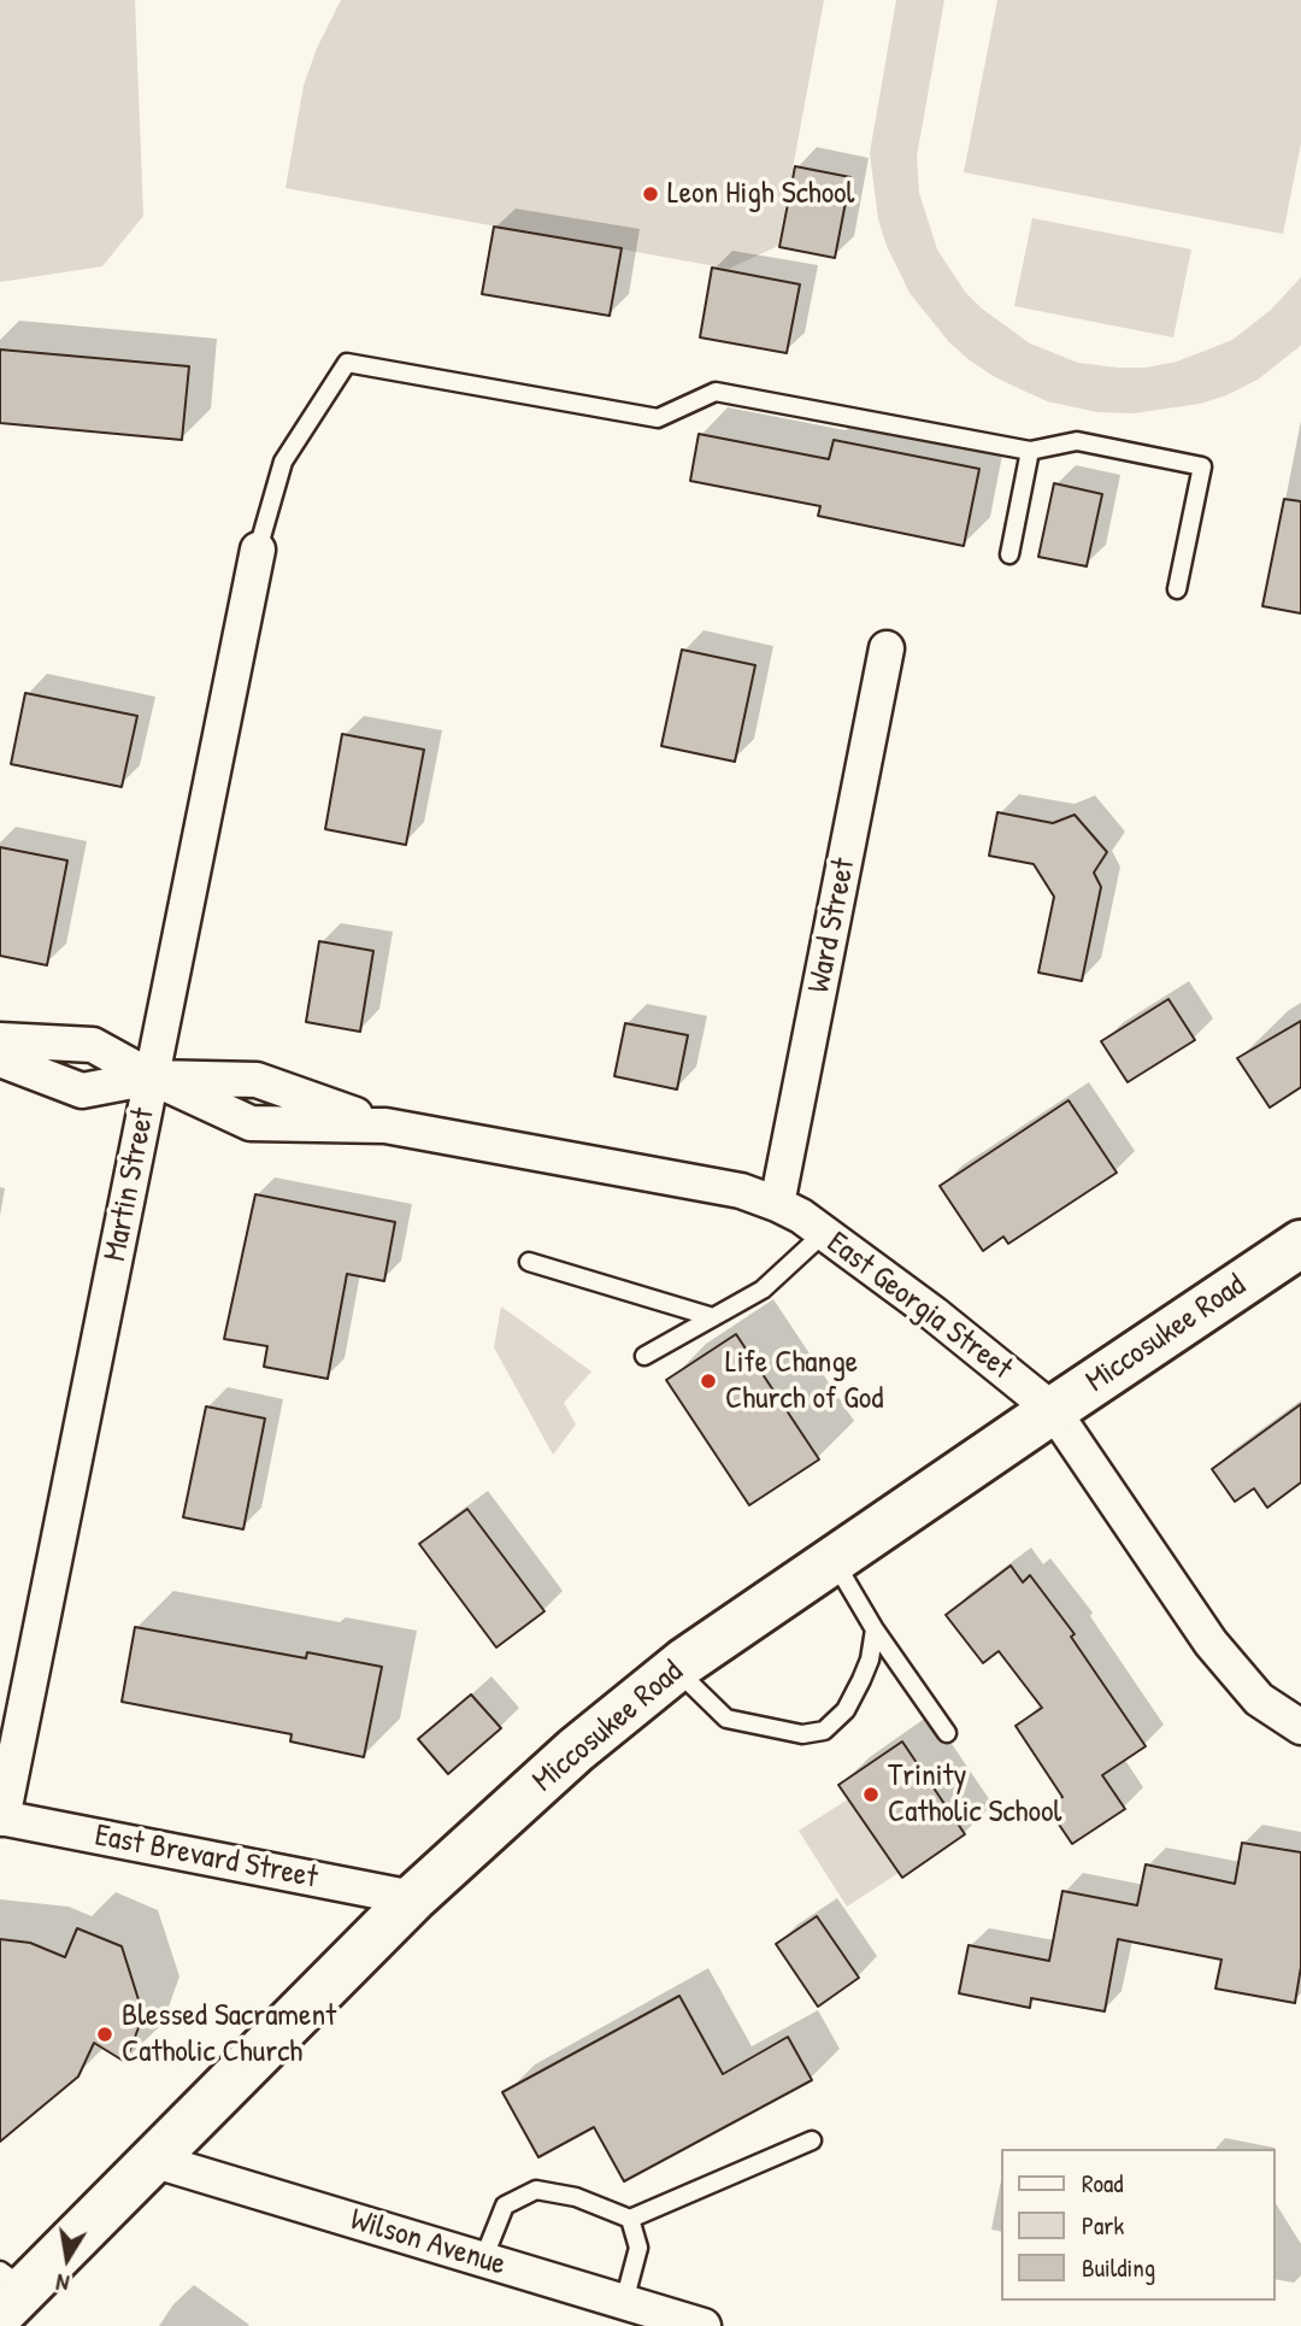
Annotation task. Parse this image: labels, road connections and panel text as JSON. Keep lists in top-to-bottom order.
{
  "streets": {
    "street": [
      "Ward Street",
      "Martin Street",
      "East Georgia Street",
      "Miccosukee Road",
      "East Brevard Street",
      "Wilson Avenue"
    ]
  },
  "crossings": [
    ["Ward Street", "East Georgia Street"],
    ["Martin Street", "East Georgia Street"],
    ["Martin Street", "East Brevard Street"],
    ["East Georgia Street", "Miccosukee Road"],
    ["Miccosukee Road", "East Brevard Street"],
    ["Miccosukee Road", "Wilson Avenue"]
  ],
  "places": [
    "Leon High School",
    "Life Change Church of God",
    "Trinity Catholic School",
    "Blessed Sacrament Catholic Church"
  ],
  "legend": ["Road", "Park", "Building"],
  "north": "bottom"
}
